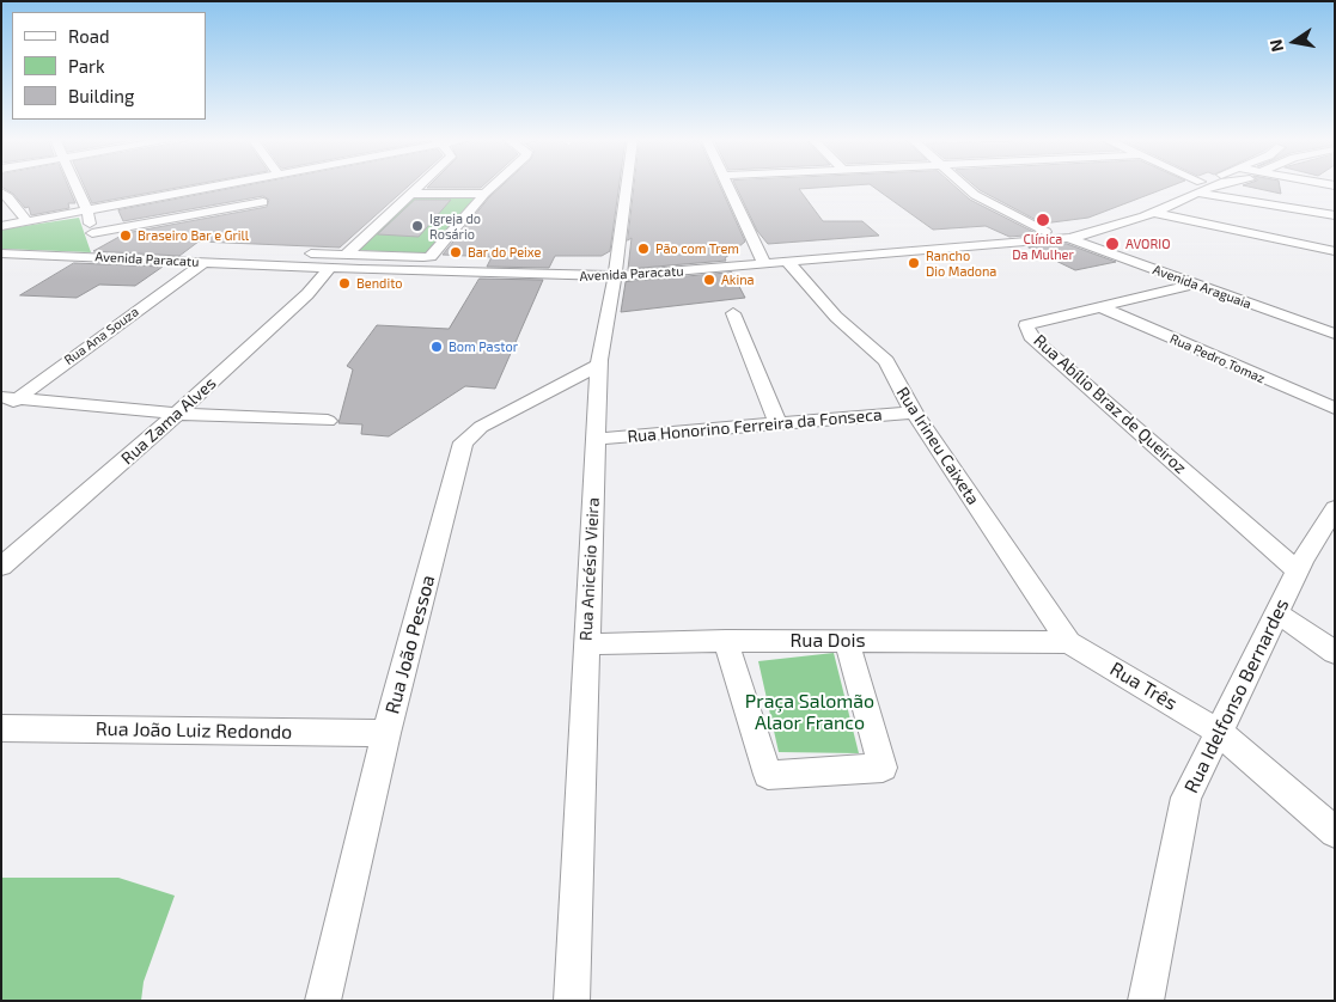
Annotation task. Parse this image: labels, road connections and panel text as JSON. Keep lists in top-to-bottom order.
{
  "streets": {
    "street": [
      "Avenida Paracatu",
      "Avenida Araguaia",
      "Rua Ana Souza",
      "Rua Pedro Tomaz",
      "Rua Abílio Braz de Queiroz",
      "Rua Zama Alves",
      "Rua Honorino Ferreira da Fonseca",
      "Rua Irineu Caixeta",
      "Rua Anicésio Vieira",
      "Rua Dois",
      "Rua João Pessoa",
      "Rua Três",
      "Rua Idelfonso Bernardes",
      "Rua João Luiz Redondo"
    ]
  },
  "crossings": [
    ["Avenida Paracatu", "Avenida Araguaia"],
    ["Avenida Paracatu", "Rua Ana Souza"],
    ["Avenida Paracatu", "Rua Zama Alves"],
    ["Avenida Paracatu", "Rua Irineu Caixeta"],
    ["Avenida Paracatu", "Rua Anicésio Vieira"],
    ["Avenida Araguaia", "Rua Abílio Braz de Queiroz"],
    ["Rua Pedro Tomaz", "Rua Abílio Braz de Queiroz"],
    ["Rua Abílio Braz de Queiroz", "Rua Idelfonso Bernardes"],
    ["Rua Honorino Ferreira da Fonseca", "Rua Irineu Caixeta"],
    ["Rua Honorino Ferreira da Fonseca", "Rua Anicésio Vieira"],
    ["Rua Irineu Caixeta", "Rua Dois"],
    ["Rua Irineu Caixeta", "Rua Três"],
    ["Rua Anicésio Vieira", "Rua Dois"],
    ["Rua Anicésio Vieira", "Rua João Pessoa"],
    ["Rua Dois", "Rua Três"],
    ["Rua João Pessoa", "Rua João Luiz Redondo"],
    ["Rua Três", "Rua Idelfonso Bernardes"]
  ],
  "parks": ["Praça Salomão Alaor Franco"],
  "places": [
    "Clínica Da Mulher",
    "Igreja do Rosário",
    "Braseiro Bar e Grill",
    "AVORIO",
    "Pão com Trem",
    "Bar do Peixe",
    "Rancho Dio Madona",
    "Akina",
    "Bendito",
    "Bom Pastor"
  ],
  "legend": ["Road", "Park", "Building"],
  "north": "left"
}
